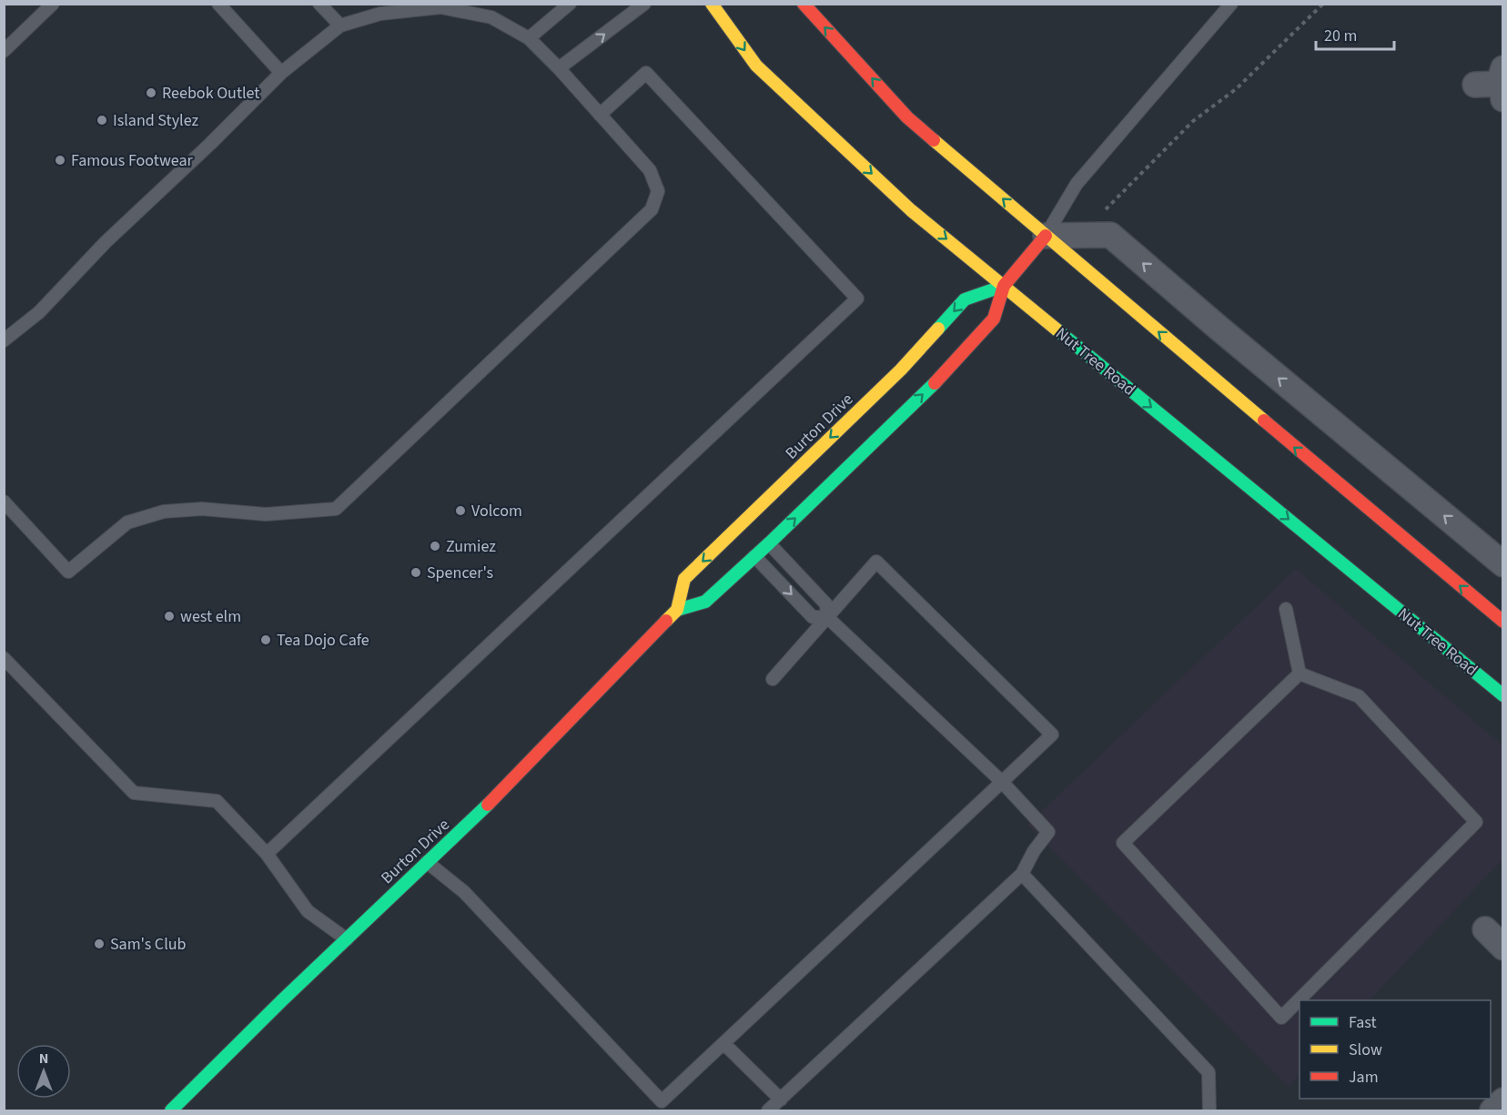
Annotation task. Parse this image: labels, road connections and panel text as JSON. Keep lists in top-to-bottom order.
{
  "streets": {
    "main road": ["Nut Tree Road", "Burton Drive"]
  },
  "crossings": [
    ["Nut Tree Road", "Burton Drive"]
  ],
  "places": [
    "Reebok Outlet",
    "Island Stylez",
    "Famous Footwear",
    "Volcom",
    "Zumiez",
    "Spencer's",
    "west elm",
    "Tea Dojo Cafe",
    "Sam's Club"
  ],
  "legend": ["Fast", "Slow", "Jam"],
  "scale_bar": "20 m",
  "north": "top"
}
